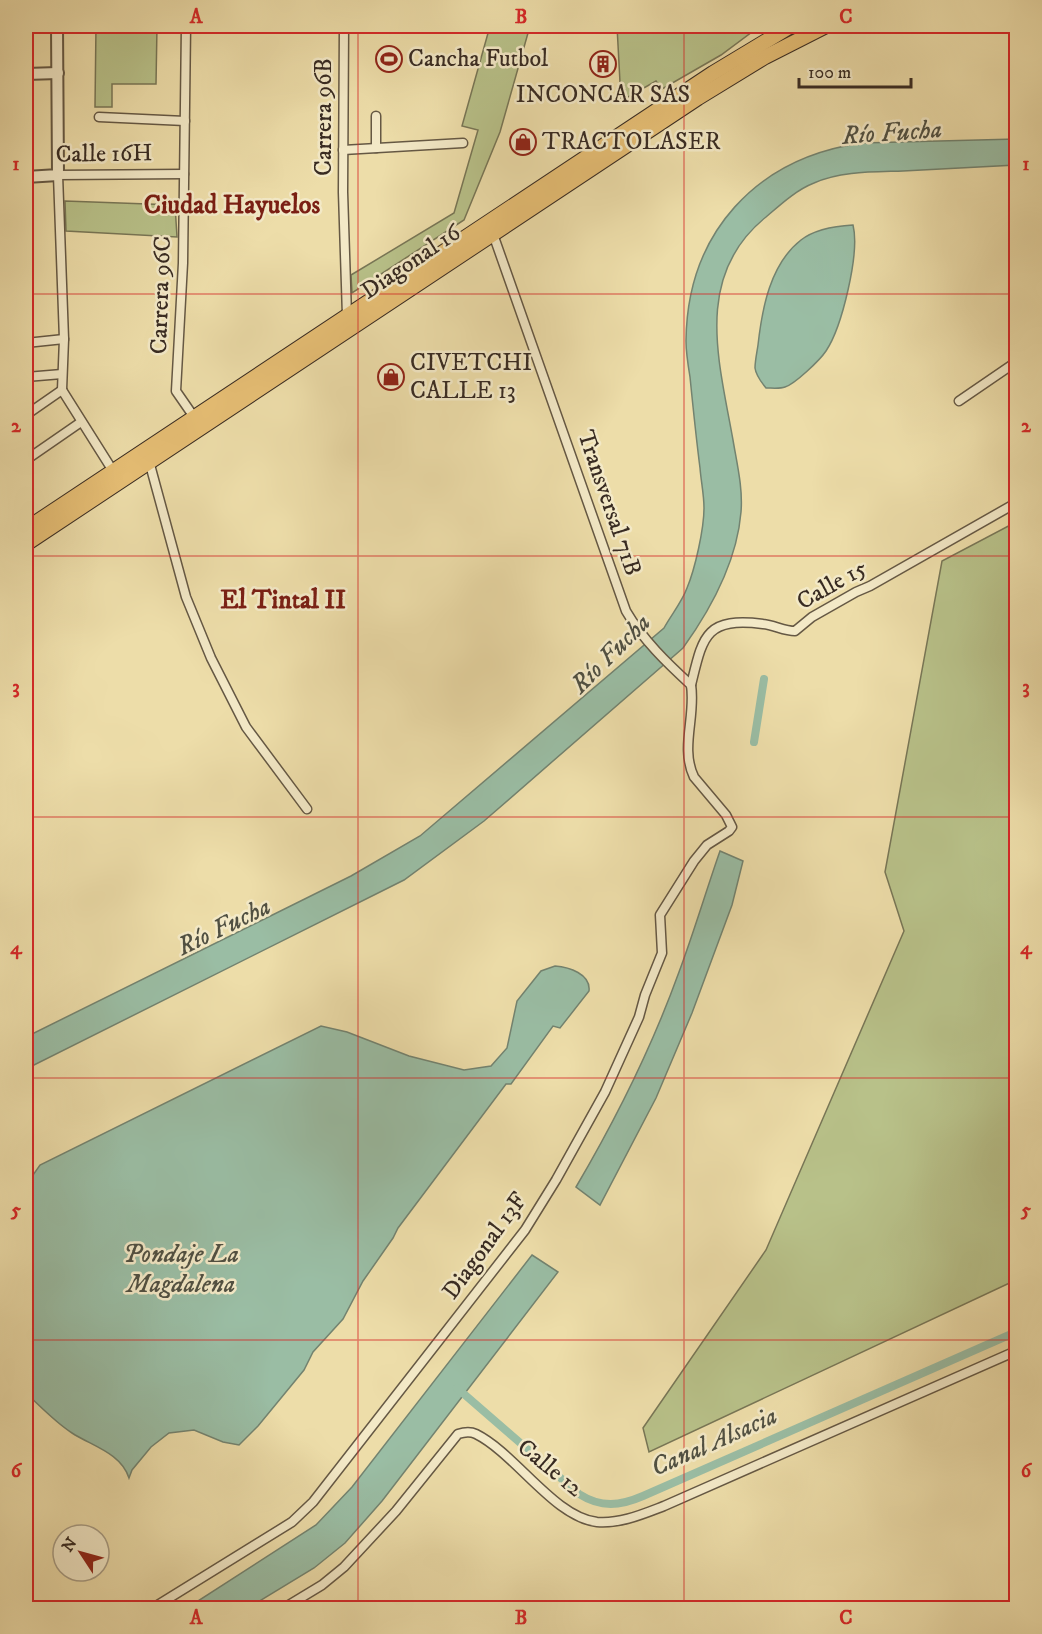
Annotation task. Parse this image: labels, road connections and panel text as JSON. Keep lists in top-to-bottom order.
{
  "streets": {
    "main road": ["Diagonal 16"],
    "street": [
      "Carrera 96B",
      "Calle 16H",
      "Carrera 96C",
      "Transversal 71B",
      "Calle 15",
      "Diagonal 13F",
      "Calle 12"
    ]
  },
  "crossings": [
    ["Carrera 96B", "Diagonal 16"],
    ["Calle 16H", "Carrera 96C"],
    ["Diagonal 16", "Carrera 96C"],
    ["Diagonal 16", "Transversal 71B"],
    ["Transversal 71B", "Calle 15"],
    ["Transversal 71B", "Diagonal 13F"],
    ["Calle 15", "Diagonal 13F"]
  ],
  "districts": ["Ciudad Hayuelos", "El Tintal II"],
  "water": ["Río Fucha", "Pondaje La Magdalena", "Canal Alsacia"],
  "places": {
    "sports": ["Cancha Futbol"],
    "building": ["INCONCAR SAS"],
    "shop": ["TRACTOLASER", "CIVETCHI CALLE 13"]
  },
  "scale_bar": "100 m",
  "north": "top left",
  "grid": {
    "columns": ["A", "B", "C"],
    "rows": [
      "1",
      "2",
      "3",
      "4",
      "5",
      "6"
    ]
  }
}
